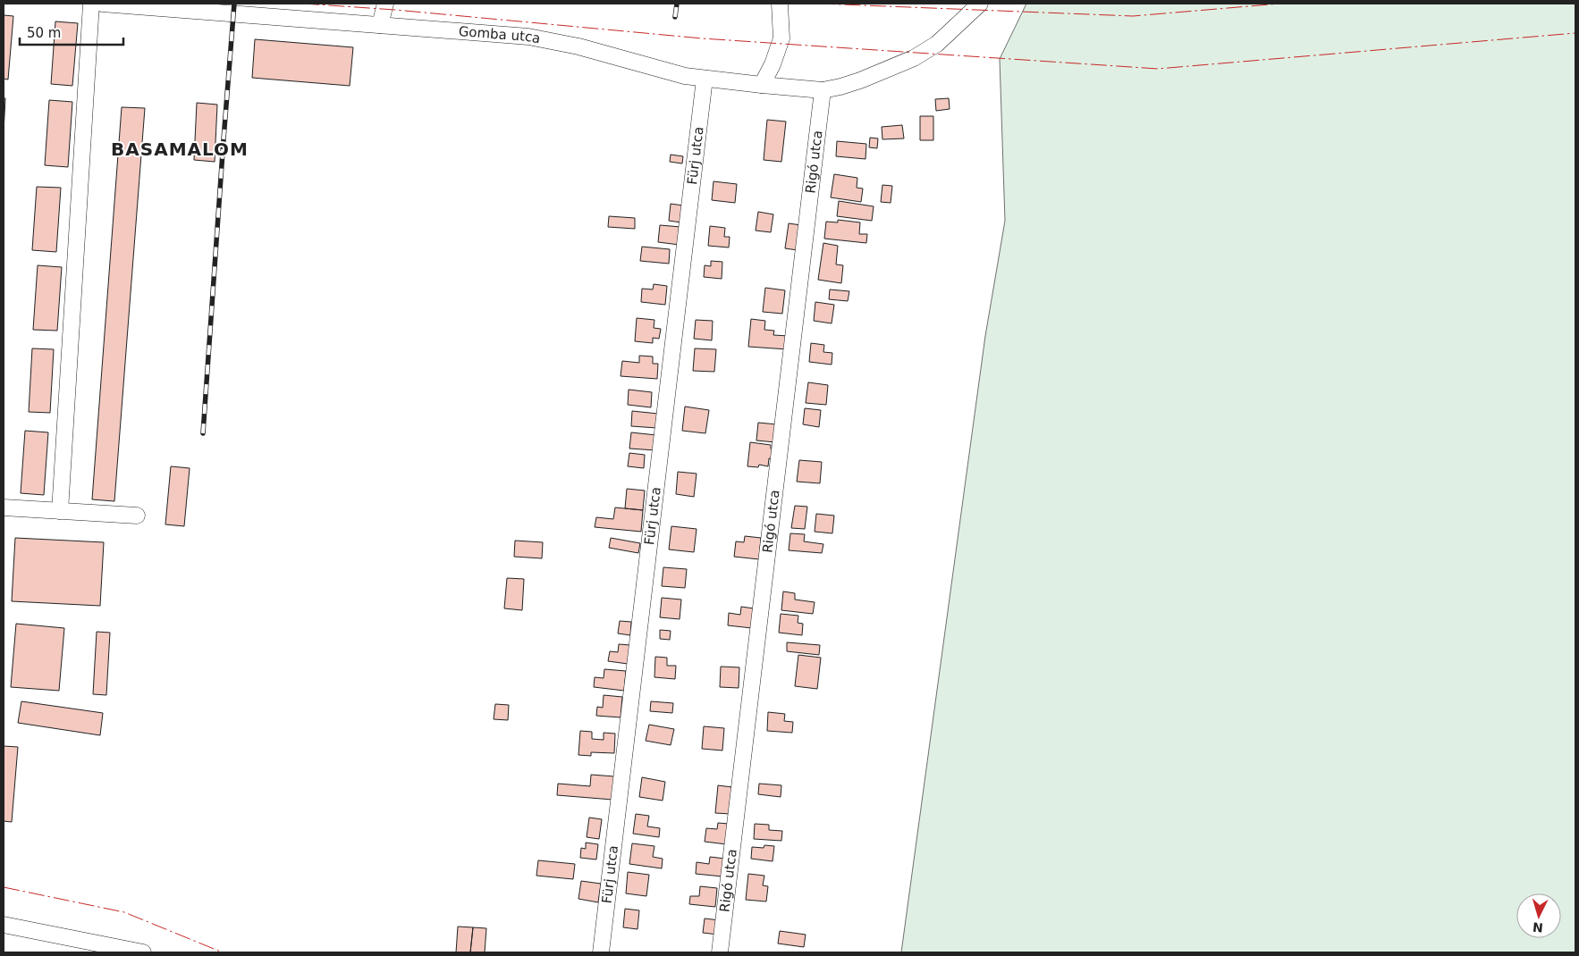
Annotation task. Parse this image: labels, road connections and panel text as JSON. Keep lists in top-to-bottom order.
{
  "streets": {
    "street": ["Gomba utca", "Fürj utca", "Rigó utca"]
  },
  "crossings": [
    ["Gomba utca", "Fürj utca"],
    ["Gomba utca", "Rigó utca"]
  ],
  "districts": ["BASAMALOM"],
  "scale_bar": "50 m",
  "north": "bottom"
}
